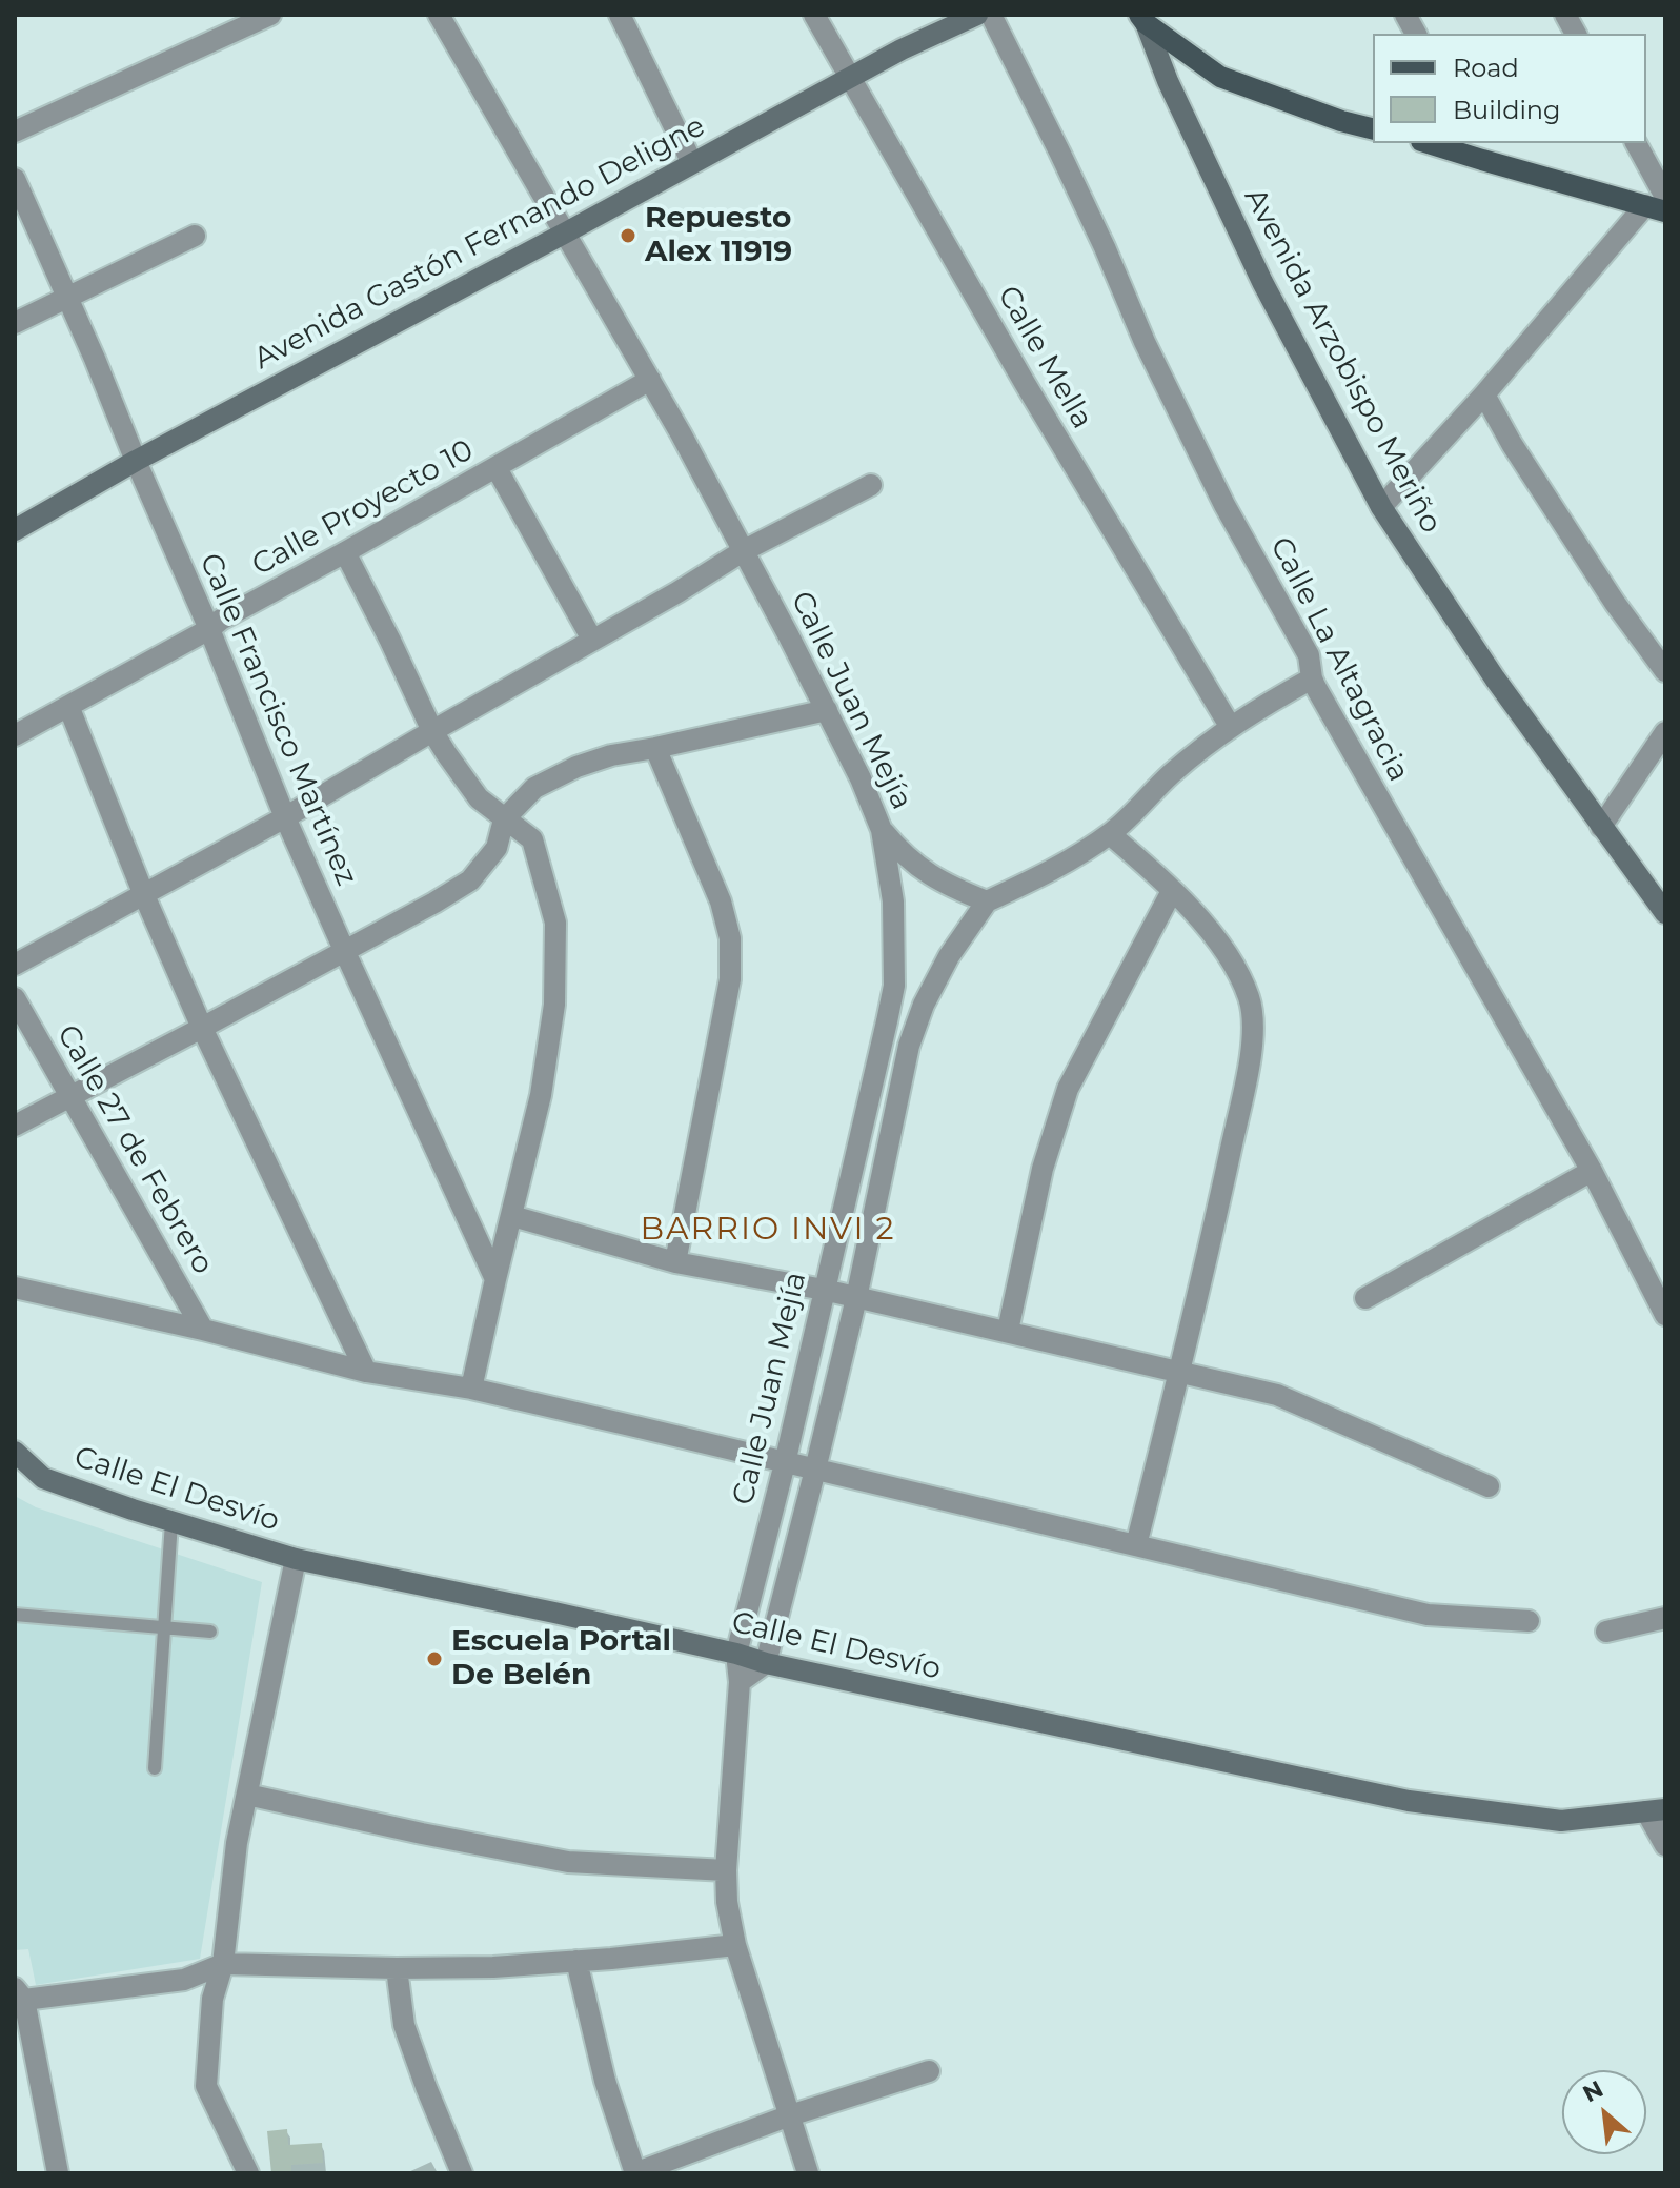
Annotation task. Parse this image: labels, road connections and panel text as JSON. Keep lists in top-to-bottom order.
{
  "streets": {
    "street": [
      "Avenida Gastón Fernando Deligne",
      "Calle Mella",
      "Avenida Arzobispo Meriño",
      "Calle Proyecto 10",
      "Calle La Altagracia",
      "Calle Juan Mejía",
      "Calle Francisco Martínez",
      "Calle 27 de Febrero",
      "Calle El Desvío"
    ]
  },
  "crossings": [
    ["Avenida Gastón Fernando Deligne", "Calle Mella"],
    ["Avenida Gastón Fernando Deligne", "Calle Juan Mejía"],
    ["Avenida Gastón Fernando Deligne", "Calle Francisco Martínez"],
    ["Calle Proyecto 10", "Calle Juan Mejía"],
    ["Calle Proyecto 10", "Calle Francisco Martínez"],
    ["Calle Juan Mejía", "Calle El Desvío"]
  ],
  "districts": ["BARRIO INVI 2"],
  "places": ["Repuesto Alex 11919", "Escuela Portal De Belén"],
  "legend": ["Road", "Building"],
  "north": "top left"
}
